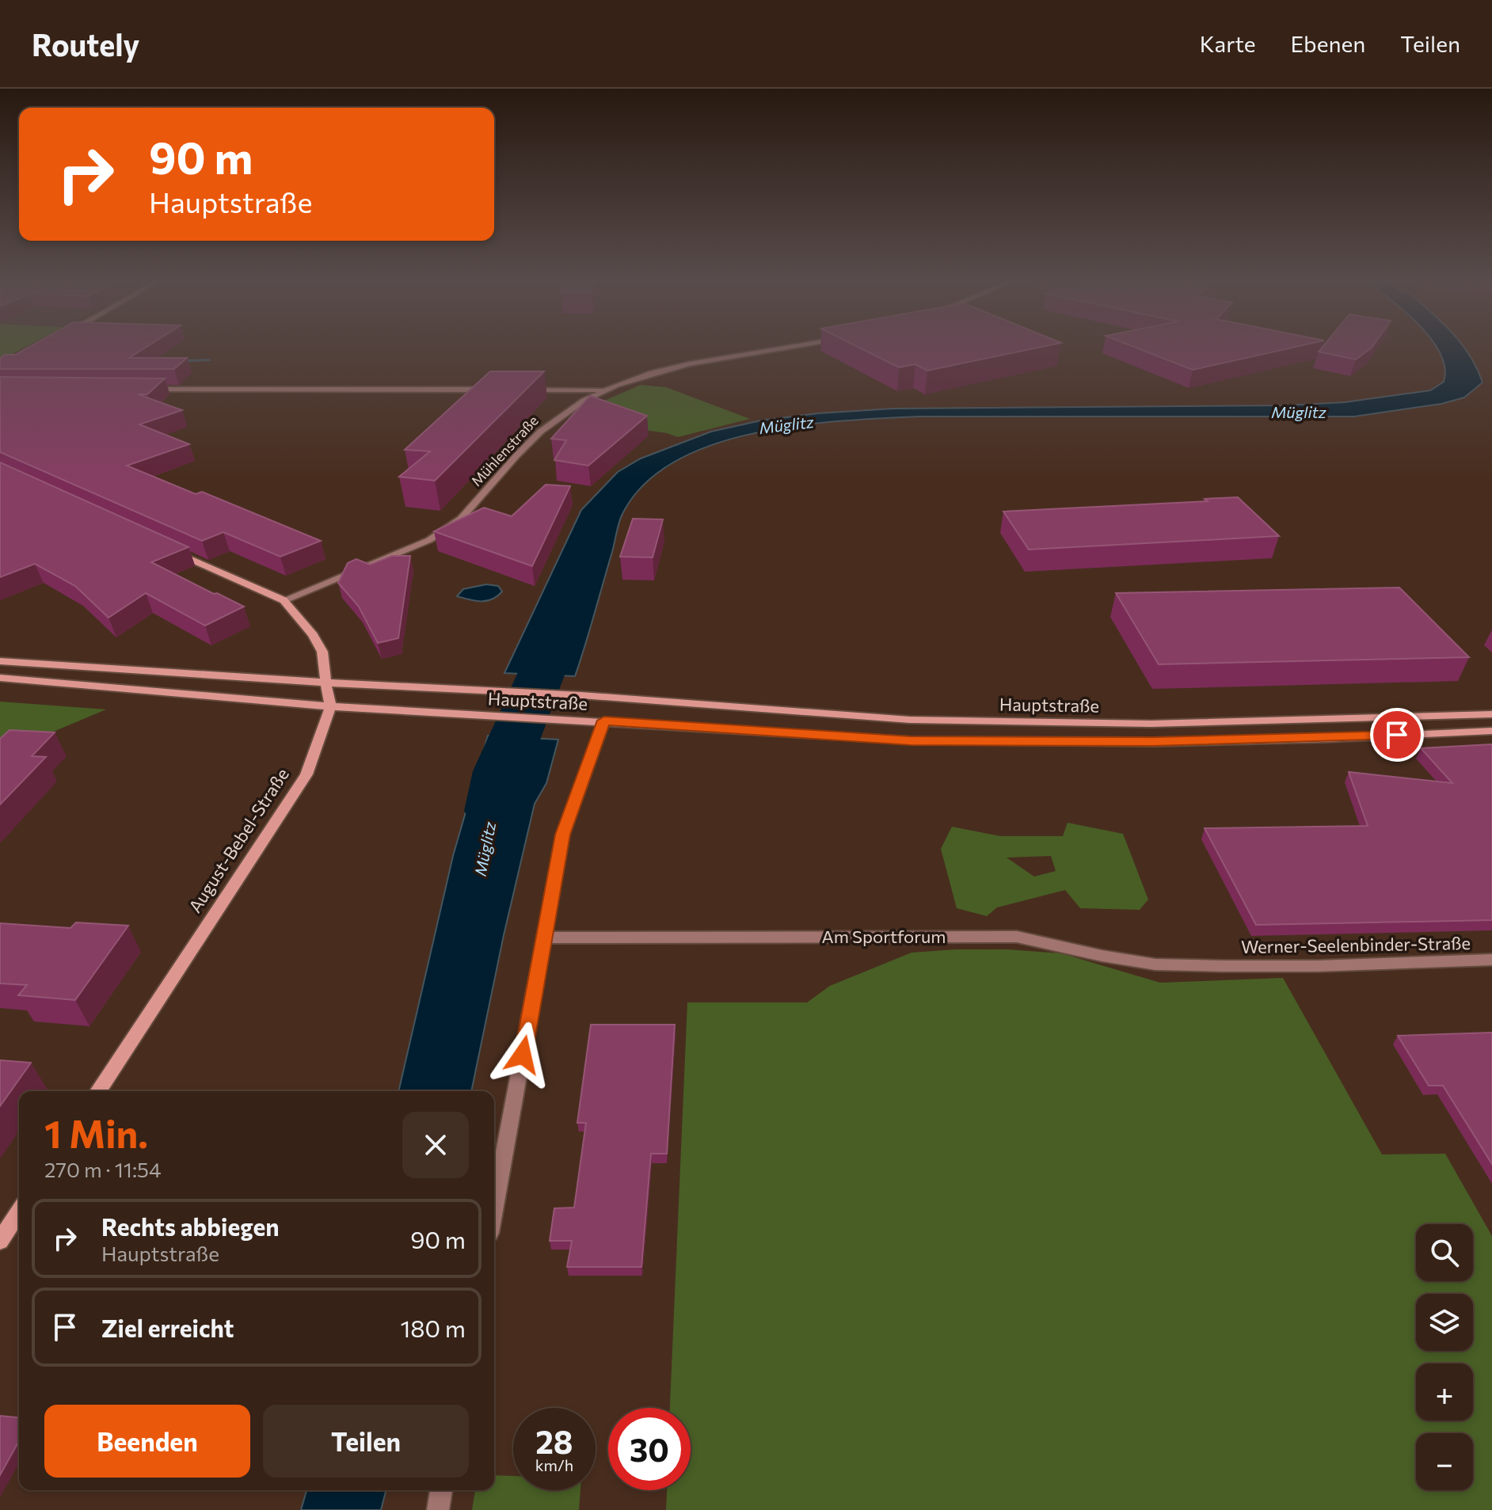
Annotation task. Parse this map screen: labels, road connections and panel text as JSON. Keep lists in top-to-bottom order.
{
  "streets": {
    "main road": ["Hauptstraße", "August-Bebel-Straße"],
    "street": ["Mühlenstraße", "Am Sportforum", "Werner-Seelenbinder-Straße"]
  },
  "crossings": [
    ["Hauptstraße", "August-Bebel-Straße"],
    ["Am Sportforum", "Werner-Seelenbinder-Straße"]
  ],
  "water": ["Müglitz"],
  "page": {
    "header": "Routely",
    "nav": ["Karte", "Ebenen", "Teilen"],
    "turn": ["90 m", "Hauptstraße"],
    "heading": ["1 Min.", "270 m · 11:54"],
    "list": [
      {
        "name": "Rechts abbiegen",
        "note": "Hauptstraße",
        "value": "90 m"
      },
      {
        "name": "Ziel erreicht",
        "value": "180 m"
      }
    ],
    "map_buttons": ["+", "−"],
    "buttons": ["Beenden", "Teilen"],
    "speed": "28 km/h",
    "limit": "30"
  }
}
